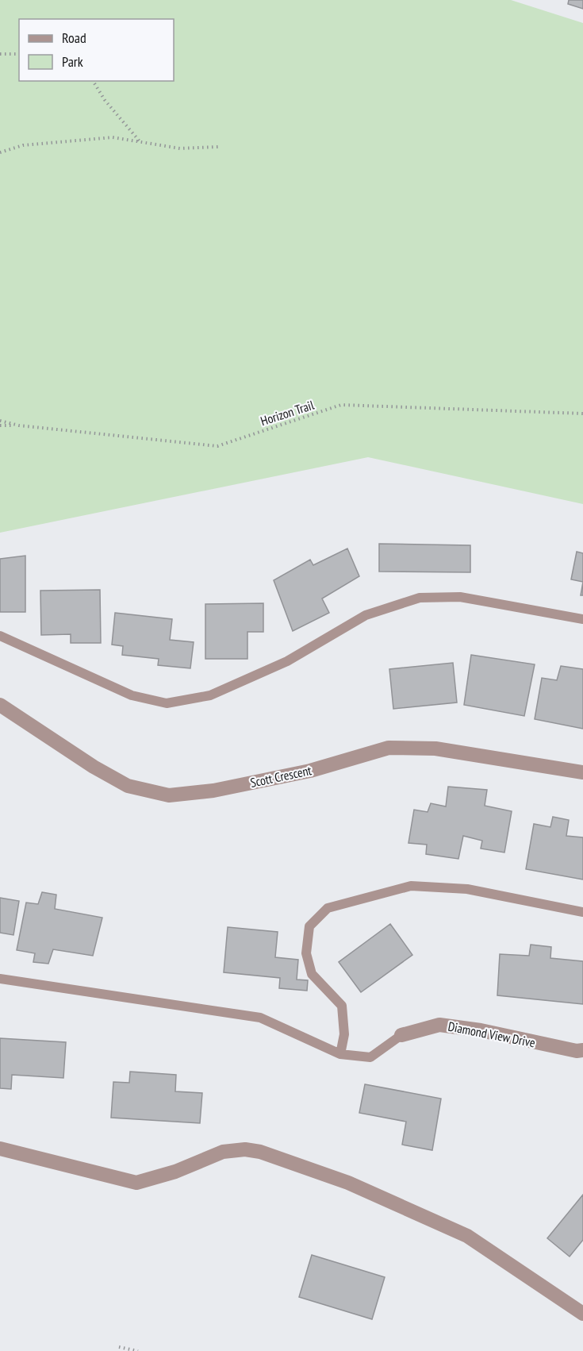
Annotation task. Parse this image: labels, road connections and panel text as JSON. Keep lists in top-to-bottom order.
{
  "streets": {
    "street": ["Scott Crescent", "Diamond View Drive"],
    "path": ["Horizon Trail"]
  },
  "legend": ["Road", "Park"]
}
